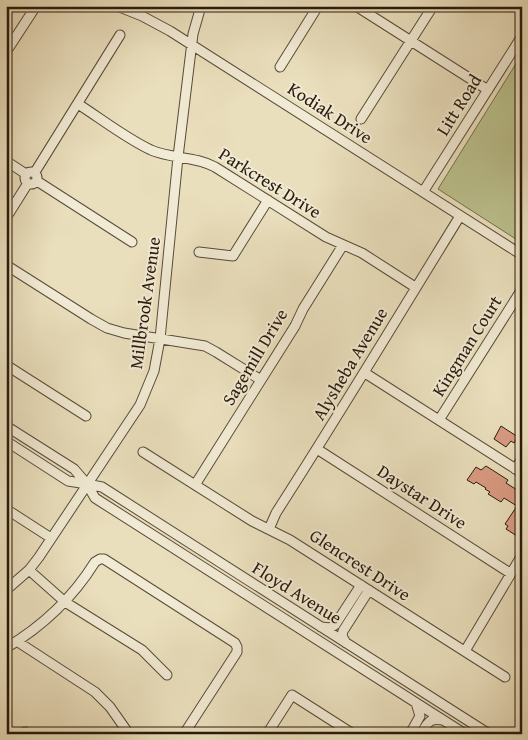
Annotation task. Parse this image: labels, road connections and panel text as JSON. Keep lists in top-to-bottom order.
{
  "streets": {
    "street": [
      "Litt Road",
      "Kodiak Drive",
      "Parkcrest Drive",
      "Millbrook Avenue",
      "Kingman Court",
      "Sagemill Drive",
      "Alysheba Avenue",
      "Daystar Drive",
      "Glencrest Drive",
      "Floyd Avenue"
    ]
  },
  "crossings": [
    ["Litt Road", "Kodiak Drive"],
    ["Kodiak Drive", "Millbrook Avenue"],
    ["Kodiak Drive", "Alysheba Avenue"],
    ["Parkcrest Drive", "Millbrook Avenue"],
    ["Parkcrest Drive", "Sagemill Drive"],
    ["Parkcrest Drive", "Alysheba Avenue"],
    ["Millbrook Avenue", "Floyd Avenue"],
    ["Sagemill Drive", "Glencrest Drive"],
    ["Alysheba Avenue", "Daystar Drive"],
    ["Alysheba Avenue", "Glencrest Drive"]
  ]
}
